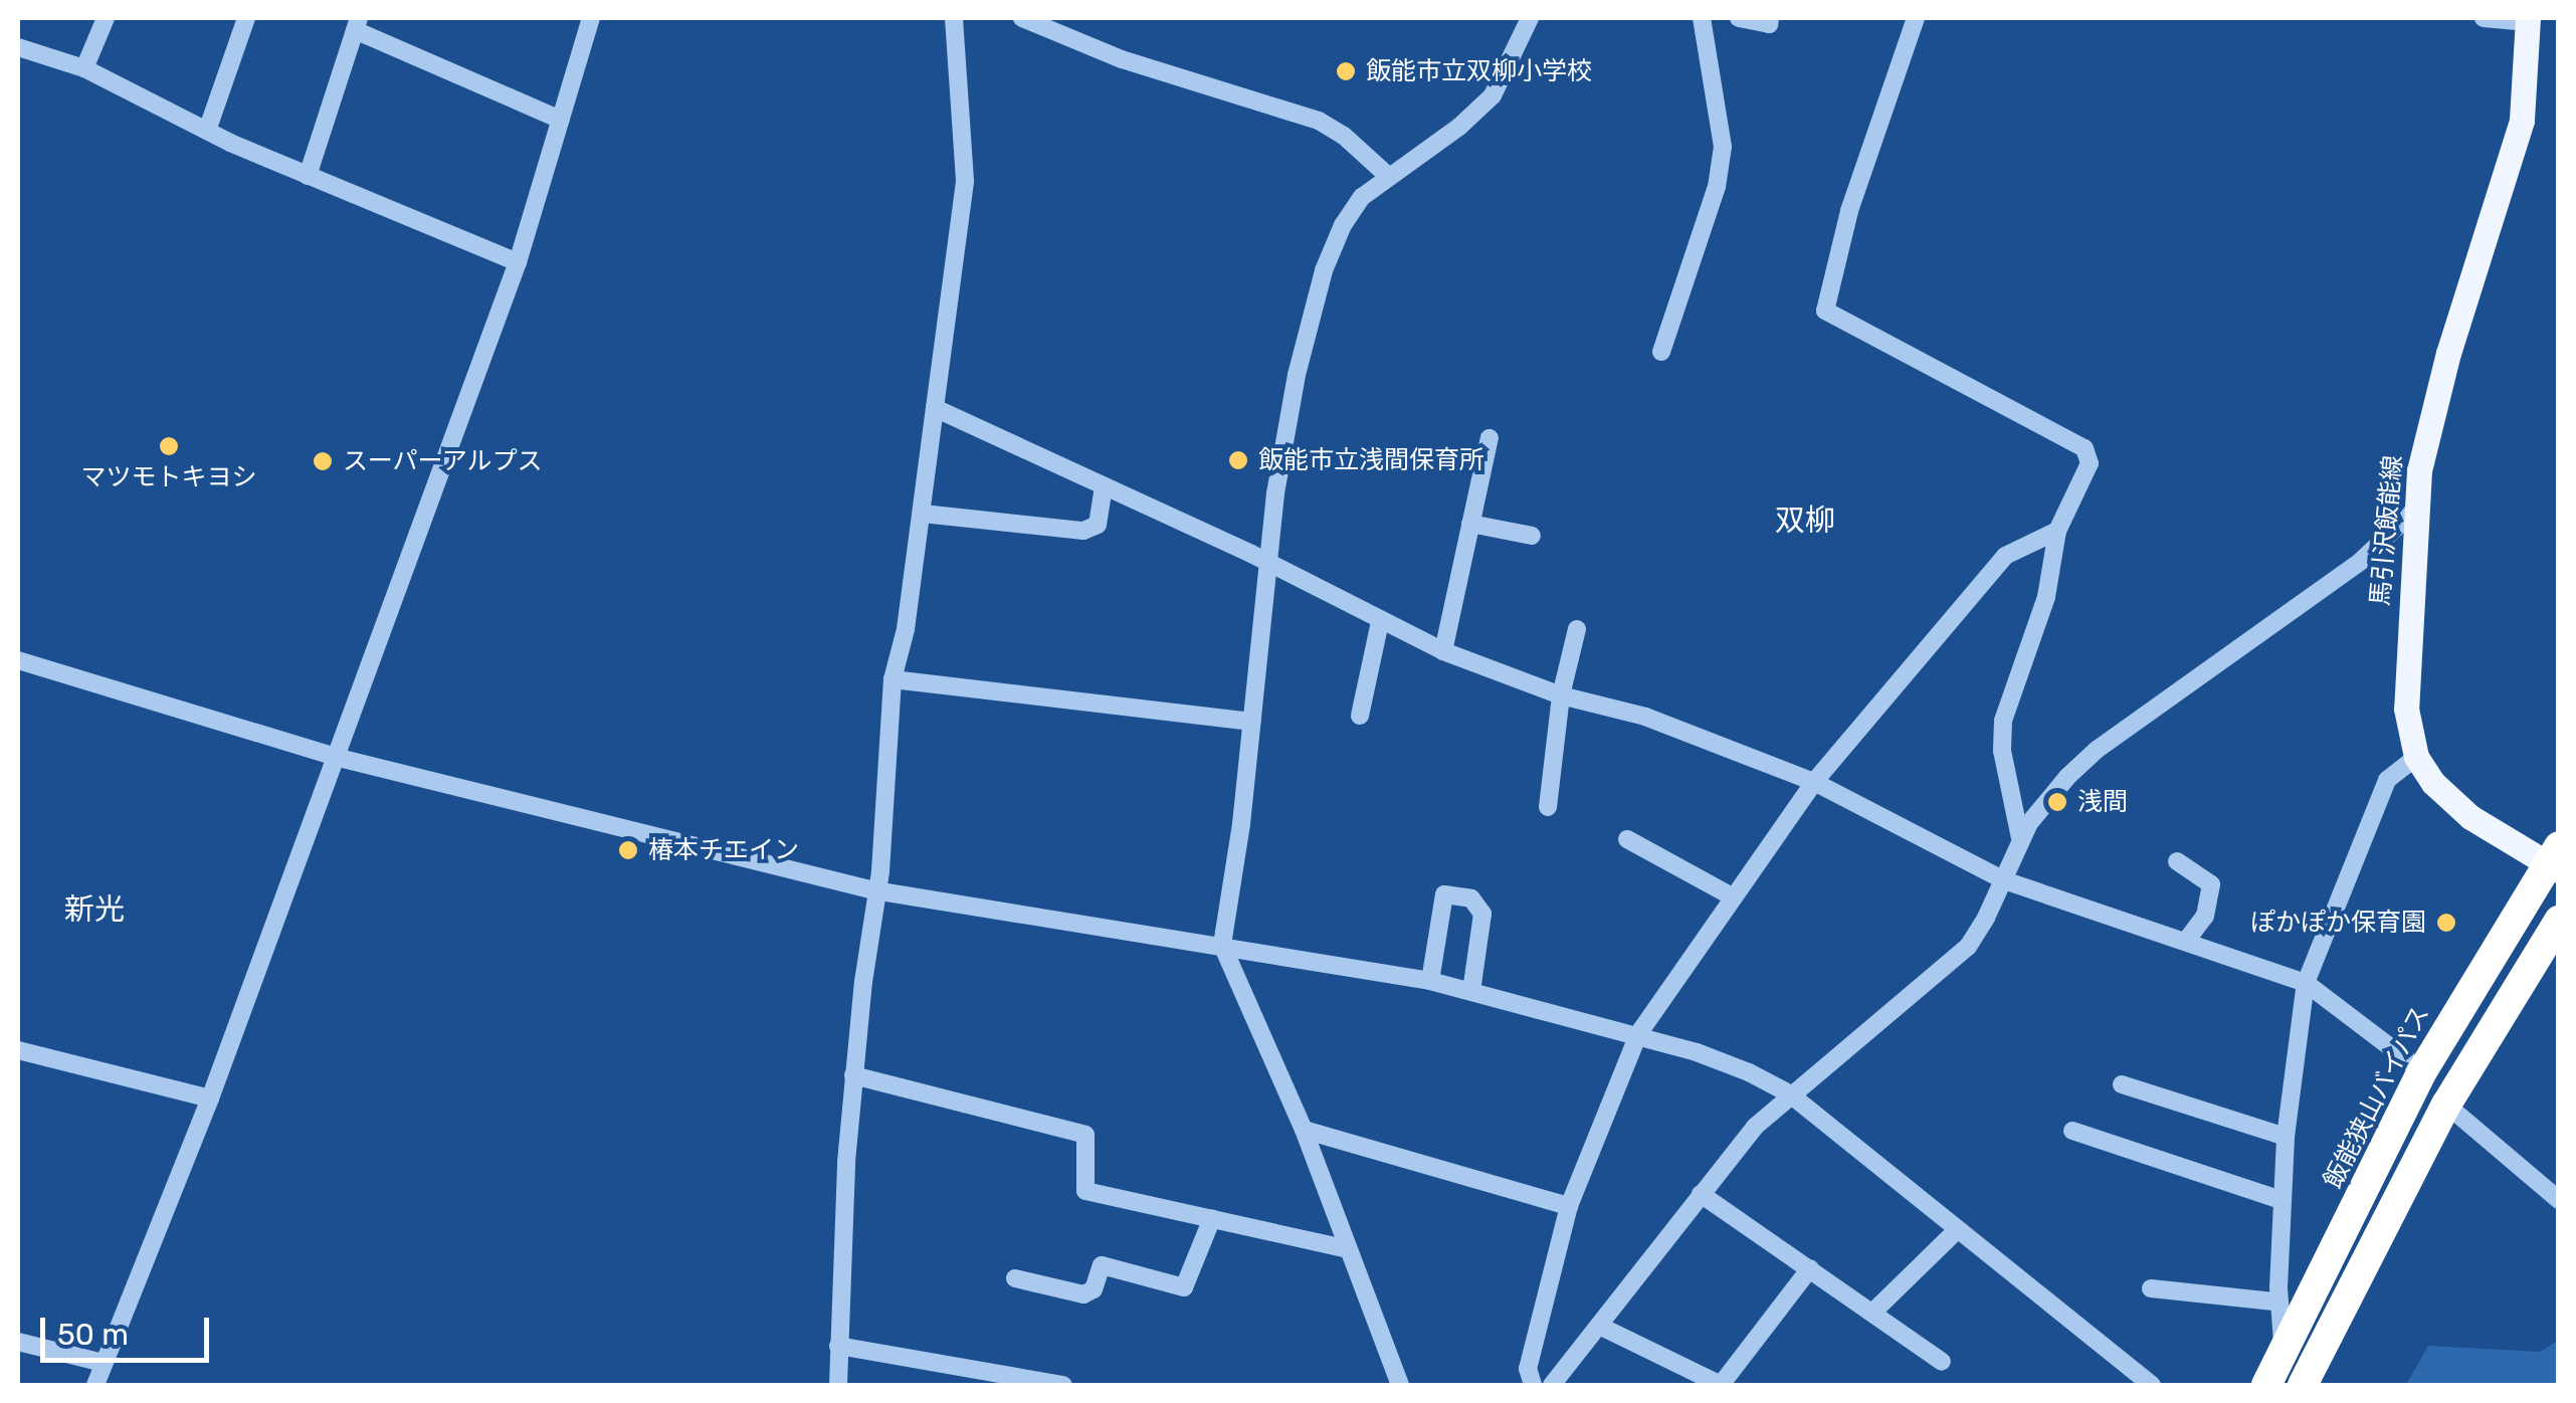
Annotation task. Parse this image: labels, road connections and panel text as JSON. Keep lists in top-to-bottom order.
{
  "streets": {
    "highway": ["飯能狭山バイパス"],
    "main road": ["馬引沢飯能線"]
  },
  "crossings": [
    ["馬引沢飯能線", "飯能狭山バイパス"]
  ],
  "districts": ["双柳", "新光"],
  "places": [
    "飯能市立双柳小学校",
    "マツモトキヨシ",
    "飯能市立浅間保育所",
    "スーパーアルプス",
    "浅間",
    "椿本チエイン",
    "ぽかぽか保育園"
  ],
  "scale_bar": "50 m"
}
